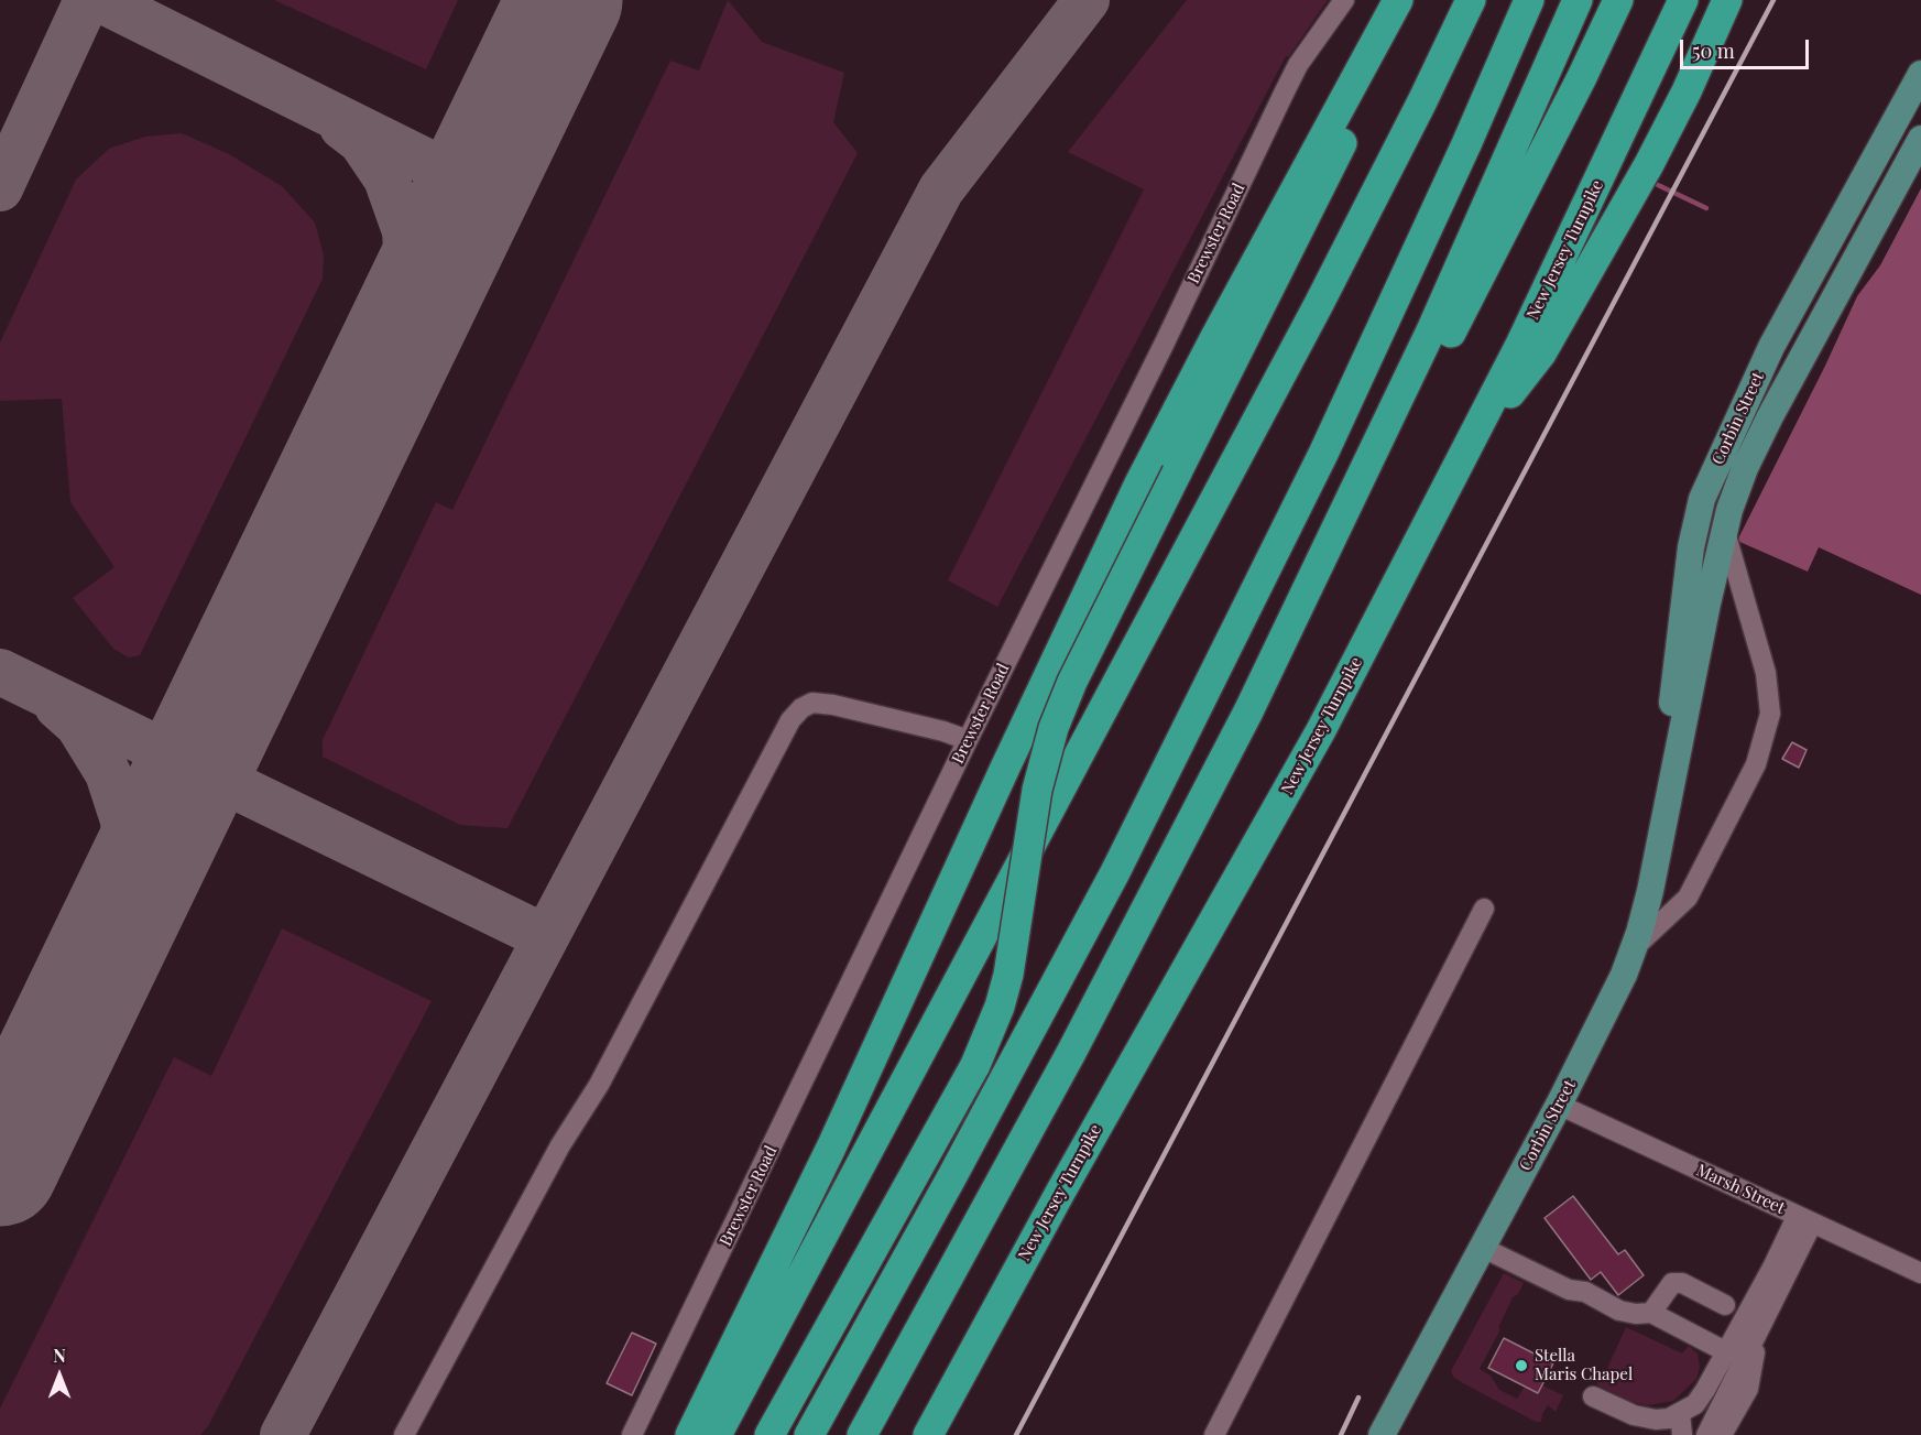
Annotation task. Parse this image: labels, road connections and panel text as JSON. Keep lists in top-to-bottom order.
{
  "streets": {
    "highway": ["New Jersey Turnpike"],
    "main road": ["Corbin Street"],
    "street": ["Brewster Road", "Marsh Street"]
  },
  "crossings": [
    ["Corbin Street", "Marsh Street"]
  ],
  "places": ["Stella Maris Chapel"],
  "scale_bar": "50 m",
  "north": "top"
}
